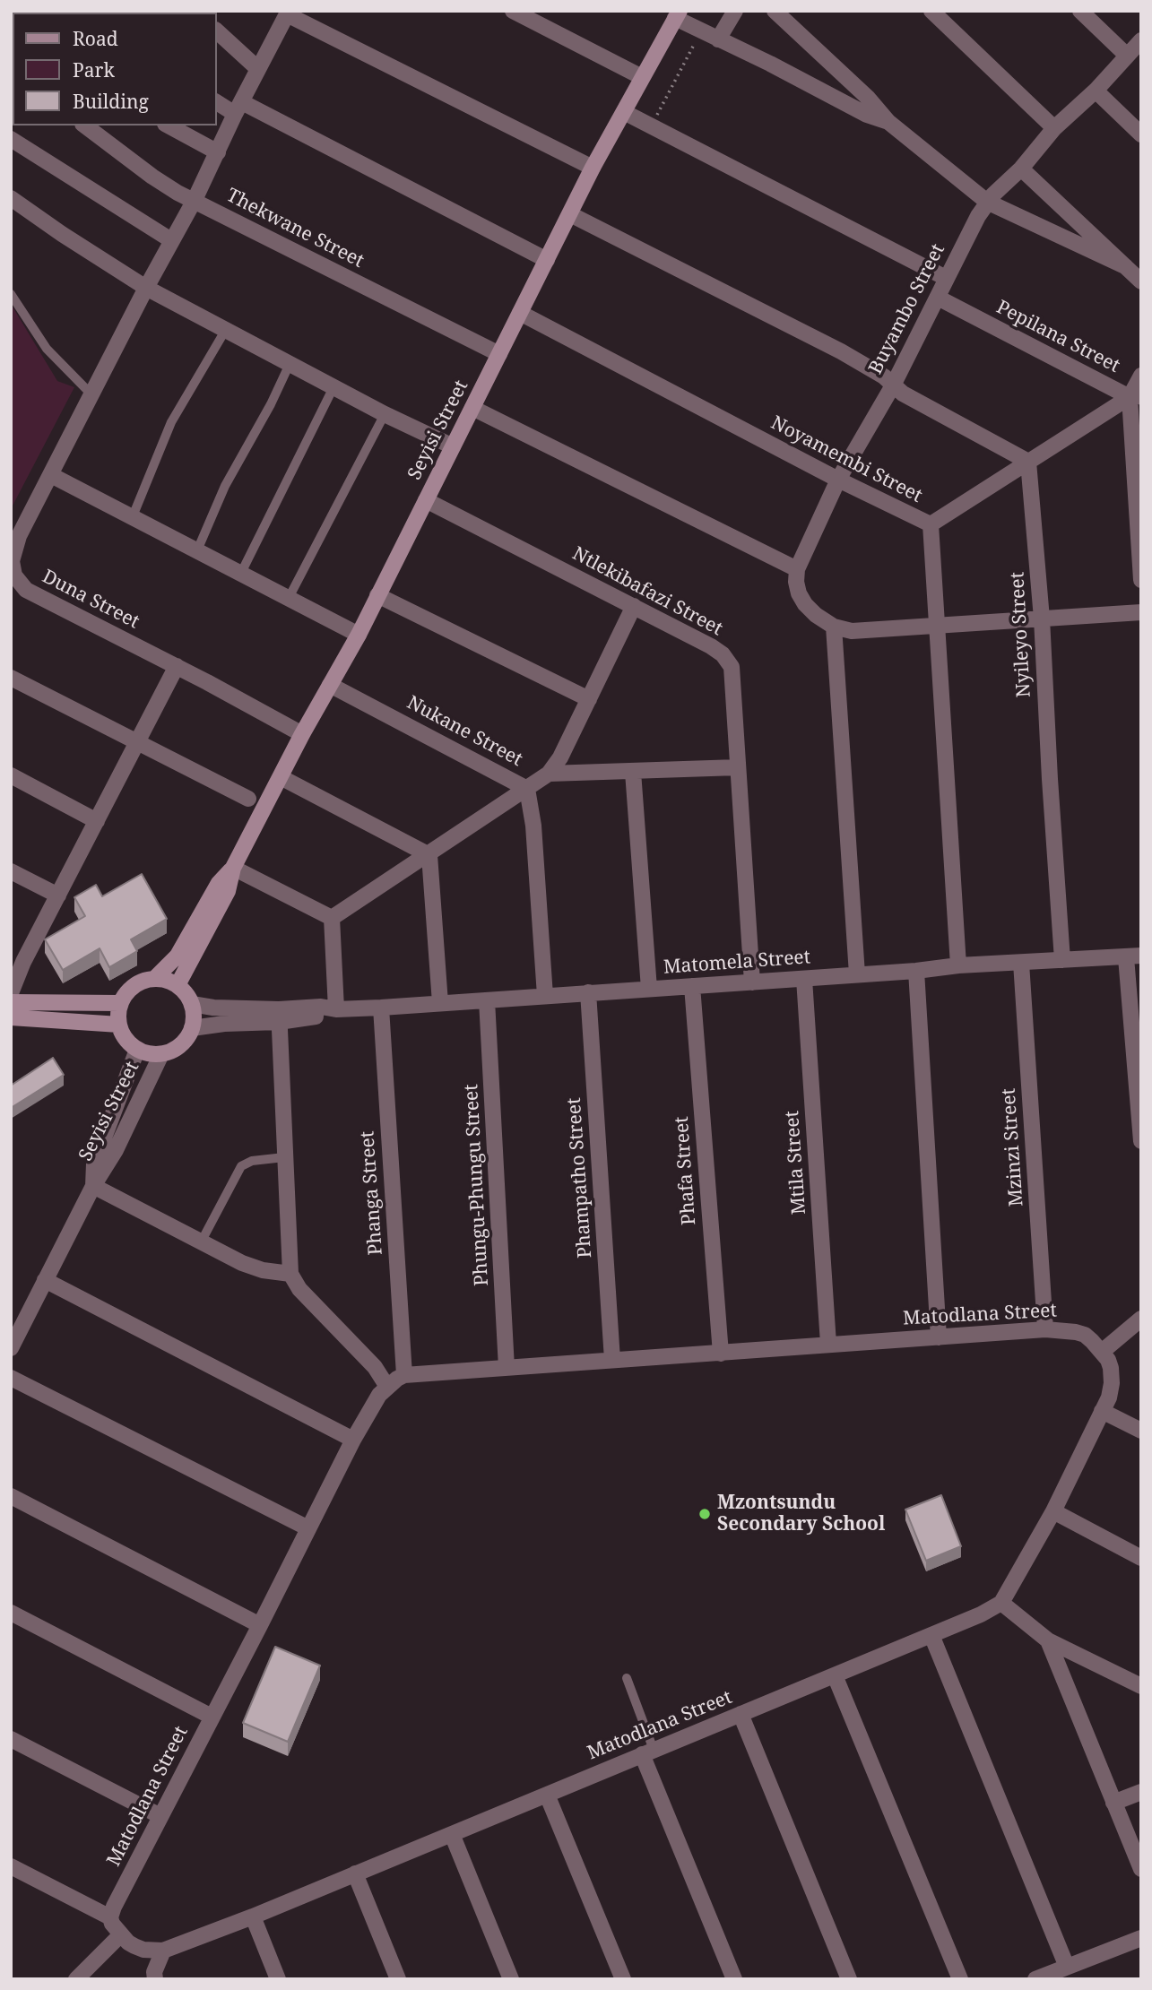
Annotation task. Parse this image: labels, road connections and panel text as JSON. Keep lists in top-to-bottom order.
{
  "streets": {
    "street": [
      "Thekwane Street",
      "Buyambo Street",
      "Pepilana Street",
      "Seyisi Street",
      "Noyamembi Street",
      "Ntlekibafazi Street",
      "Duna Street",
      "Nyileyo Street",
      "Nukane Street",
      "Matomela Street",
      "Mzinzi Street",
      "Mtila Street",
      "Phafa Street",
      "Phampatho Street",
      "Phungu-Phungu Street",
      "Phanga Street",
      "Matodlana Street"
    ]
  },
  "crossings": [
    ["Thekwane Street", "Seyisi Street"],
    ["Thekwane Street", "Duna Street"],
    ["Buyambo Street", "Pepilana Street"],
    ["Buyambo Street", "Noyamembi Street"],
    ["Seyisi Street", "Noyamembi Street"],
    ["Seyisi Street", "Ntlekibafazi Street"],
    ["Seyisi Street", "Duna Street"],
    ["Seyisi Street", "Nukane Street"],
    ["Seyisi Street", "Matomela Street"],
    ["Noyamembi Street", "Matomela Street"],
    ["Ntlekibafazi Street", "Matomela Street"],
    ["Nyileyo Street", "Matomela Street"],
    ["Nukane Street", "Matomela Street"],
    ["Matomela Street", "Mzinzi Street"],
    ["Matomela Street", "Mtila Street"],
    ["Matomela Street", "Phafa Street"],
    ["Matomela Street", "Phampatho Street"],
    ["Matomela Street", "Phungu-Phungu Street"],
    ["Matomela Street", "Phanga Street"],
    ["Mzinzi Street", "Matodlana Street"],
    ["Mtila Street", "Matodlana Street"],
    ["Phafa Street", "Matodlana Street"],
    ["Phampatho Street", "Matodlana Street"],
    ["Phungu-Phungu Street", "Matodlana Street"],
    ["Phanga Street", "Matodlana Street"]
  ],
  "places": ["Mzontsundu Secondary School"],
  "legend": ["Road", "Park", "Building"]
}
